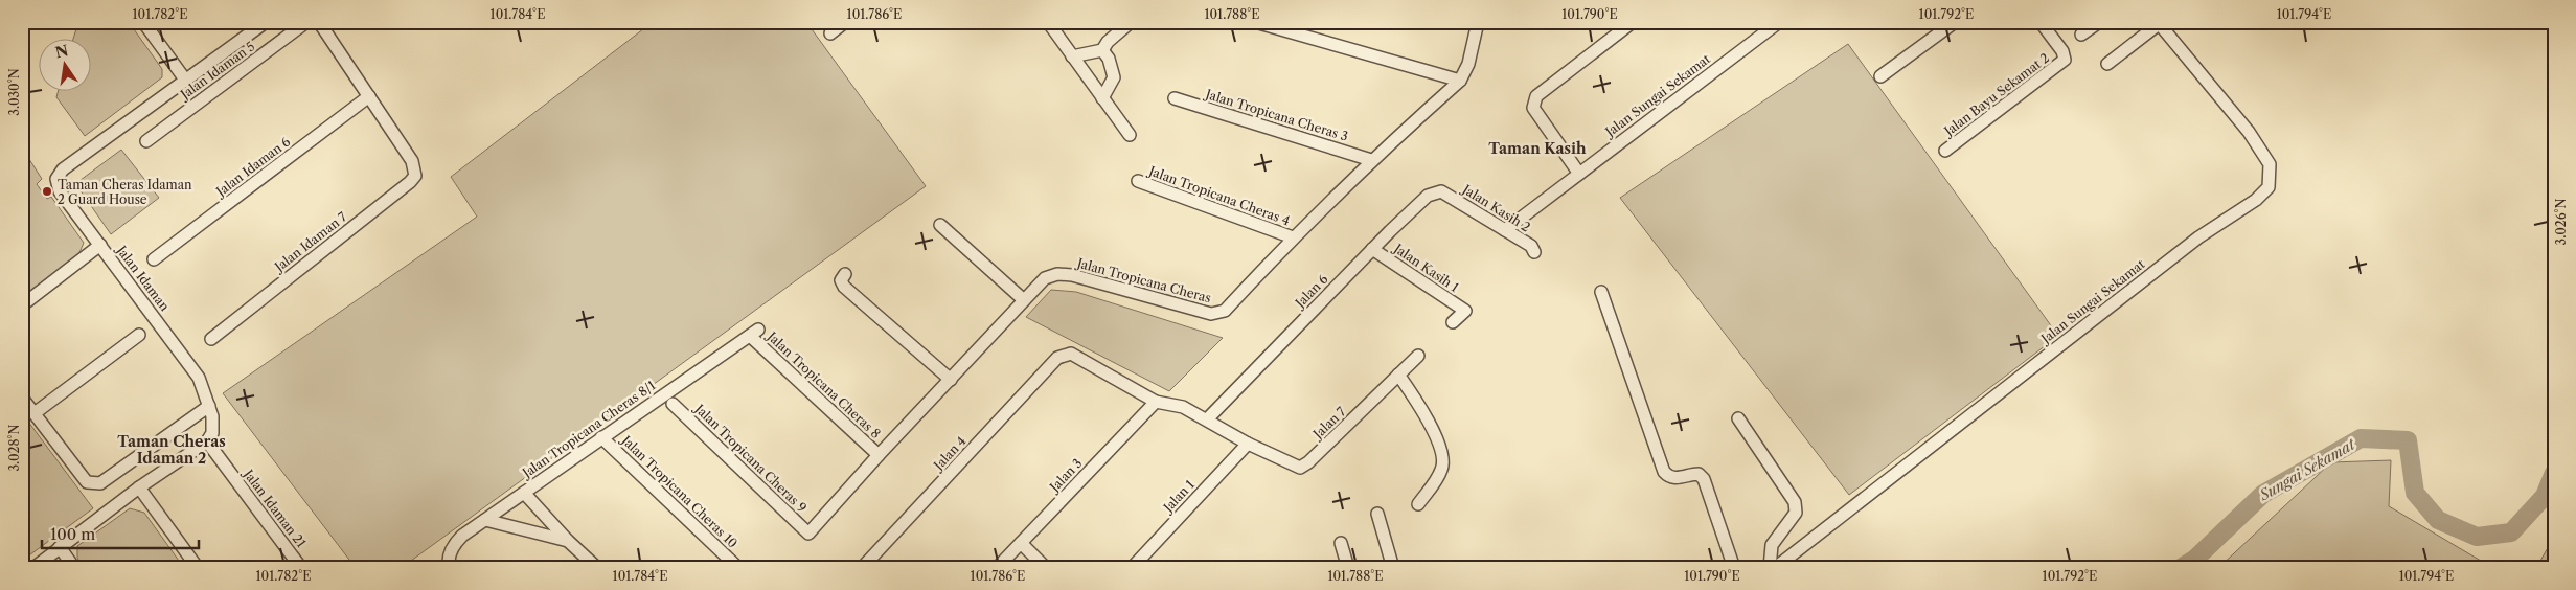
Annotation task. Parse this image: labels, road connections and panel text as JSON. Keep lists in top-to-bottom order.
{
  "streets": {
    "street": [
      "Jalan Idaman 5",
      "Jalan Bayu Sekamat 2",
      "Jalan Sungai Sekamat",
      "Jalan Tropicana Cheras 3",
      "Jalan Idaman 6",
      "Jalan Tropicana Cheras 4",
      "Jalan Kasih 2",
      "Jalan Idaman 7",
      "Jalan Kasih 1",
      "Jalan Idaman",
      "Jalan Tropicana Cheras",
      "Jalan 6",
      "Jalan Tropicana Cheras 8",
      "Jalan 7",
      "Jalan Tropicana Cheras 8/1",
      "Jalan 4",
      "Jalan Tropicana Cheras 9",
      "Jalan 3",
      "Jalan Tropicana Cheras 10",
      "Jalan 1",
      "Jalan Idaman 21"
    ]
  },
  "crossings": [
    ["Jalan Sungai Sekamat", "Jalan Kasih 2"],
    ["Jalan Tropicana Cheras 3", "Jalan Tropicana Cheras"],
    ["Jalan Idaman 6", "Jalan Idaman 7"],
    ["Jalan Tropicana Cheras 4", "Jalan Tropicana Cheras"],
    ["Jalan Kasih 2", "Jalan 6"],
    ["Jalan Kasih 1", "Jalan 6"],
    ["Jalan Idaman", "Jalan Idaman 21"],
    ["Jalan Tropicana Cheras", "Jalan Tropicana Cheras 8"],
    ["Jalan Tropicana Cheras", "Jalan Tropicana Cheras 9"],
    ["Jalan Tropicana Cheras 8", "Jalan Tropicana Cheras 8/1"],
    ["Jalan 7", "Jalan 1"],
    ["Jalan Tropicana Cheras 8/1", "Jalan Tropicana Cheras 10"],
    ["Jalan 4", "Jalan 3"]
  ],
  "districts": ["Taman Kasih", "Taman Cheras Idaman 2"],
  "water": ["Sungai Sekamat"],
  "places": ["Taman Cheras Idaman 2 Guard House"],
  "scale_bar": "100 m",
  "north": "top",
  "coordinates": [
    "101.782°E",
    "101.784°E",
    "101.786°E",
    "101.788°E",
    "101.790°E",
    "101.792°E",
    "101.794°E",
    "3.030°N",
    "3.026°N",
    "3.028°N"
  ]
}
